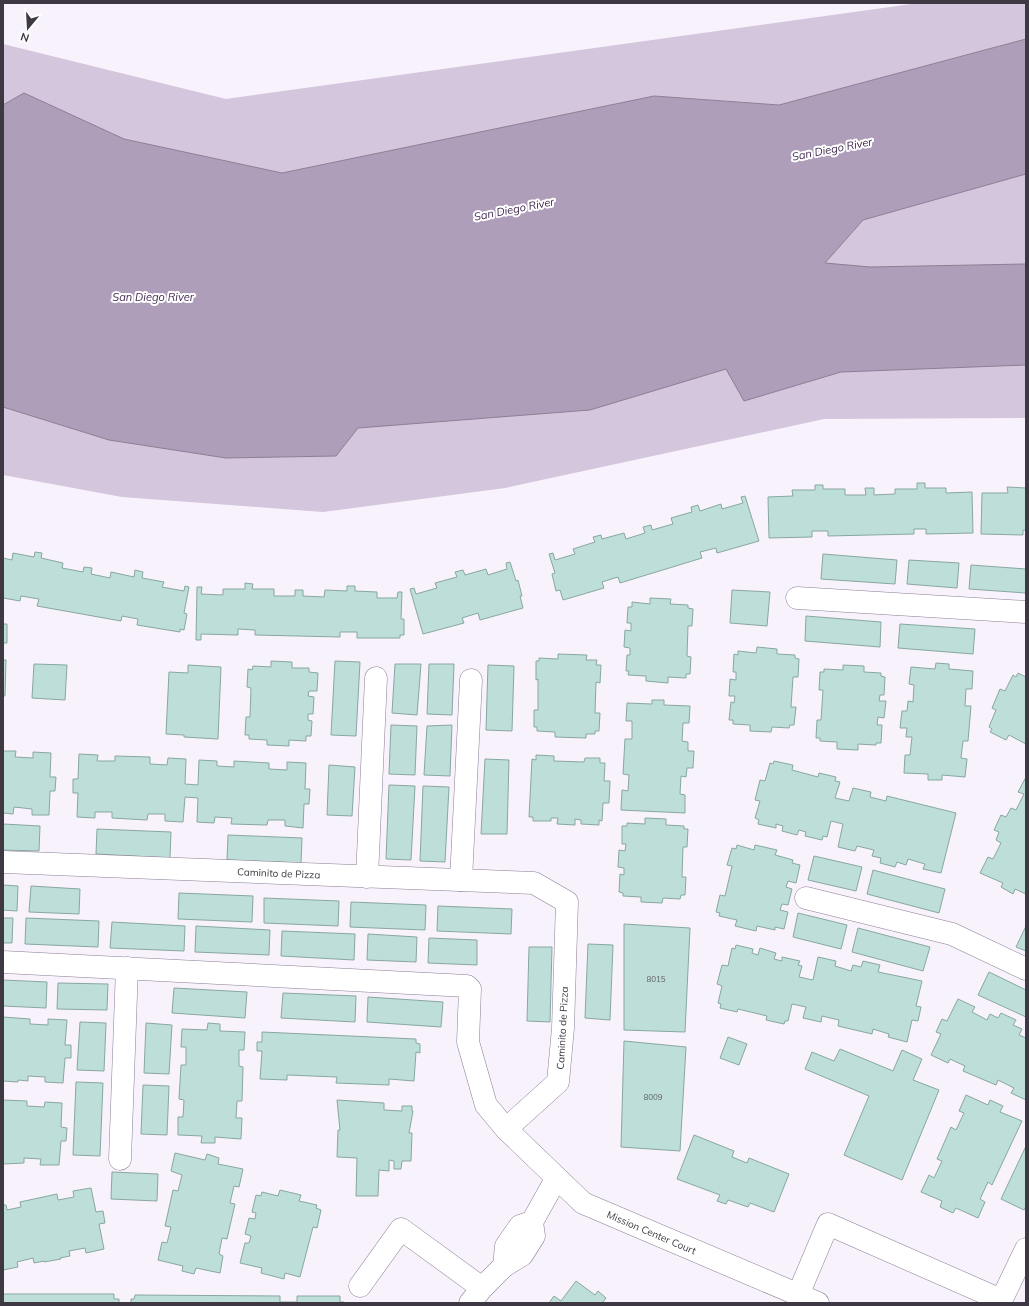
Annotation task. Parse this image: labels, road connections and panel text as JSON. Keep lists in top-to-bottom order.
{
  "streets": {
    "street": ["Caminito de Pizza", "Mission Center Court"]
  },
  "crossings": [
    ["Caminito de Pizza", "Mission Center Court"]
  ],
  "water": ["San Diego River"],
  "house_numbers": ["8015", "8009"],
  "north": "bottom"
}
